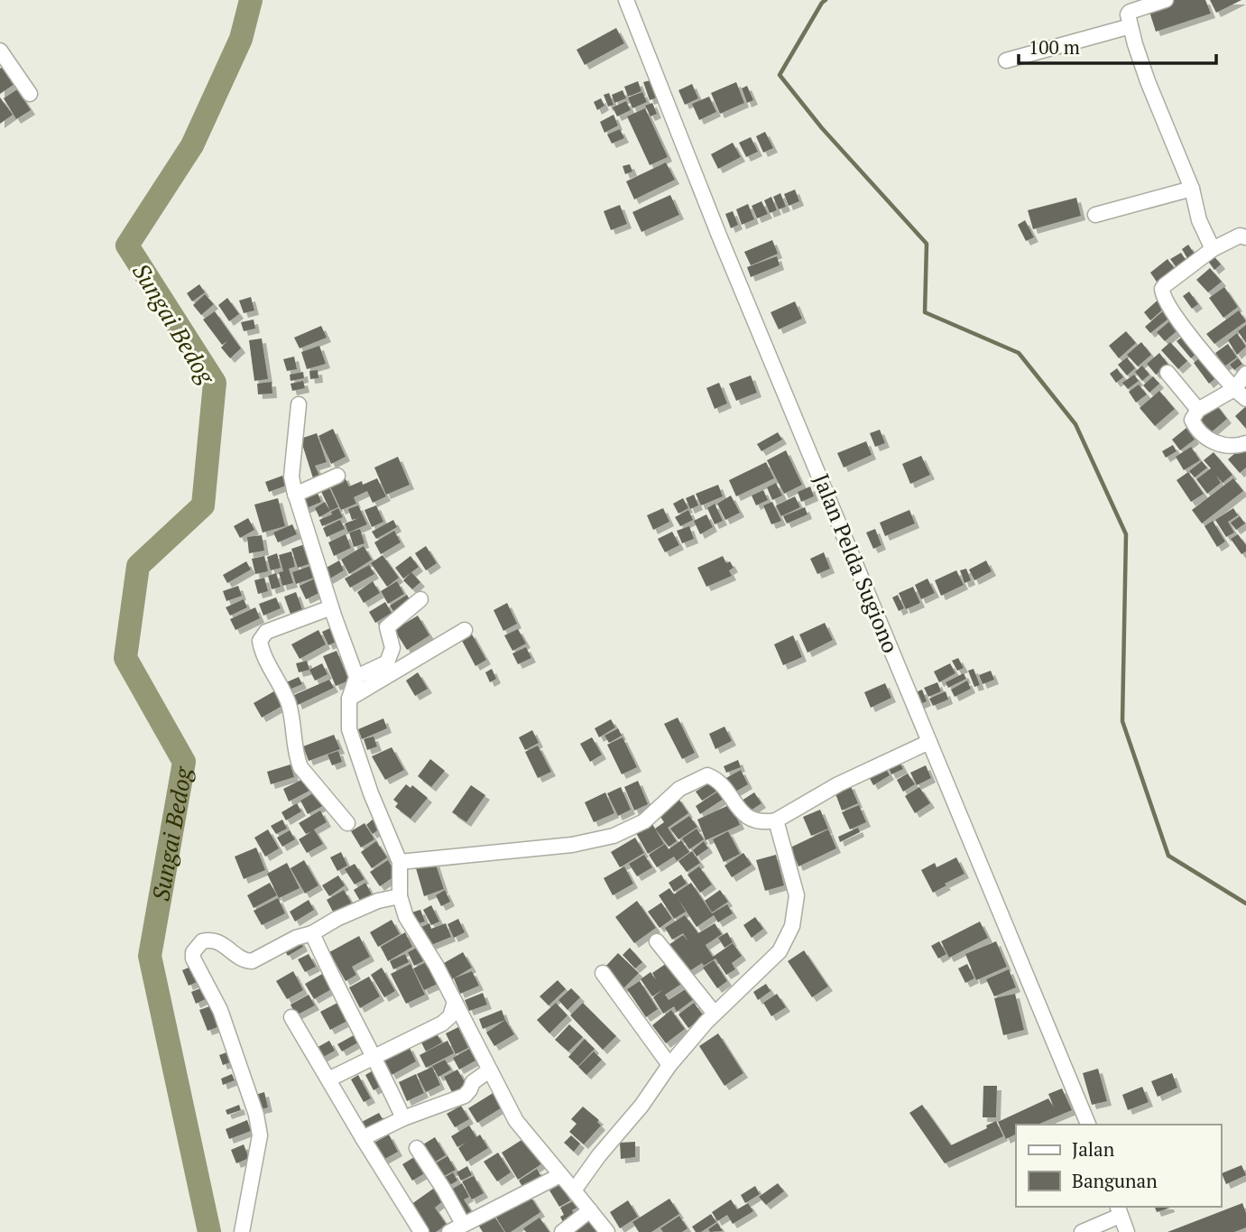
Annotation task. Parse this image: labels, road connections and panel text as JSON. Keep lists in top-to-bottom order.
{
  "streets": {
    "street": ["Jalan Pelda Sugiono"]
  },
  "water": ["Sungai Bedog"],
  "legend": ["Jalan", "Bangunan"],
  "scale_bar": "100 m"
}
